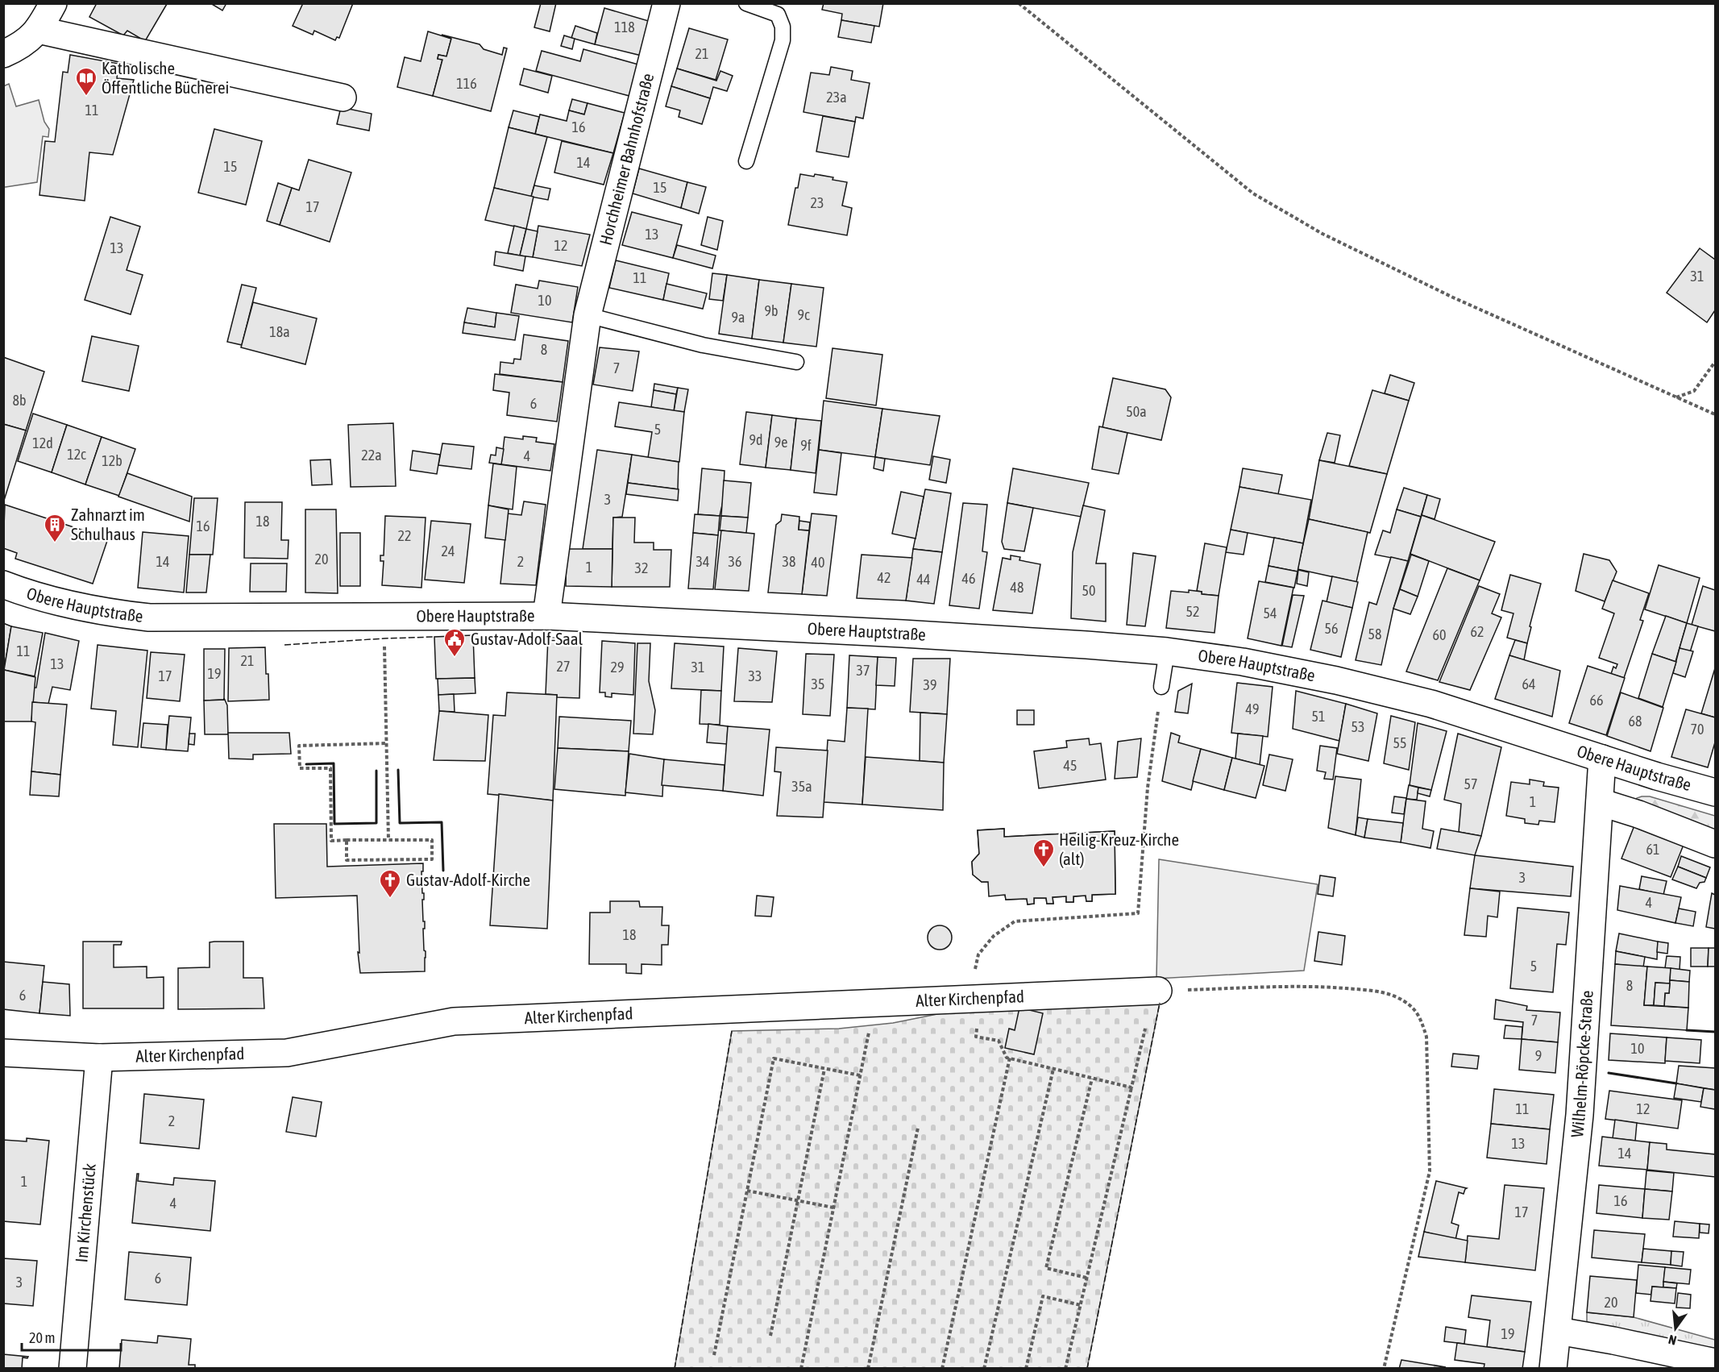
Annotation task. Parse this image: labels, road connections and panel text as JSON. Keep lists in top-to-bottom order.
{
  "streets": {
    "street": [
      "Horchheimer Bahnhofstraße",
      "Obere Hauptstraße",
      "Alter Kirchenpfad",
      "Wilhelm-Röpcke-Straße",
      "Im Kirchenstück"
    ]
  },
  "crossings": [
    ["Horchheimer Bahnhofstraße", "Obere Hauptstraße"],
    ["Obere Hauptstraße", "Wilhelm-Röpcke-Straße"],
    ["Alter Kirchenpfad", "Im Kirchenstück"]
  ],
  "places": {
    "library": ["Katholische Öffentliche Bücherei"],
    "building": ["Zahnarzt im Schulhaus"],
    "public building": ["Gustav-Adolf-Saal"],
    "church": ["Heilig-Kreuz-Kirche (alt)", "Gustav-Adolf-Kirche"]
  },
  "house_numbers": [
    "118",
    "21",
    "116",
    "23a",
    "11",
    "16",
    "14",
    "15",
    "15",
    "23",
    "17",
    "13",
    "12",
    "13",
    "31",
    "11",
    "10",
    "9b",
    "9c",
    "9a",
    "18a",
    "8",
    "7",
    "8b",
    "6",
    "50a",
    "5",
    "9d",
    "9e",
    "12d",
    "9f",
    "12c",
    "22a",
    "4",
    "12b",
    "3",
    "18",
    "16",
    "22",
    "24",
    "20",
    "14",
    "2",
    "34",
    "36",
    "38",
    "40",
    "1",
    "32",
    "42",
    "46",
    "44",
    "48",
    "50",
    "52",
    "54",
    "56",
    "62",
    "58",
    "60",
    "11",
    "21",
    "13",
    "27",
    "29",
    "31",
    "37",
    "19",
    "17",
    "33",
    "35",
    "64",
    "39",
    "66",
    "49",
    "51",
    "68",
    "53",
    "70",
    "55",
    "45",
    "57",
    "35a",
    "1",
    "61",
    "3",
    "4",
    "18",
    "5",
    "8",
    "6",
    "7",
    "10",
    "9",
    "11",
    "12",
    "2",
    "13",
    "14",
    "1",
    "16",
    "4",
    "17",
    "6",
    "3",
    "20",
    "19"
  ],
  "scale_bar": "20 m",
  "north": "bottom"
}
